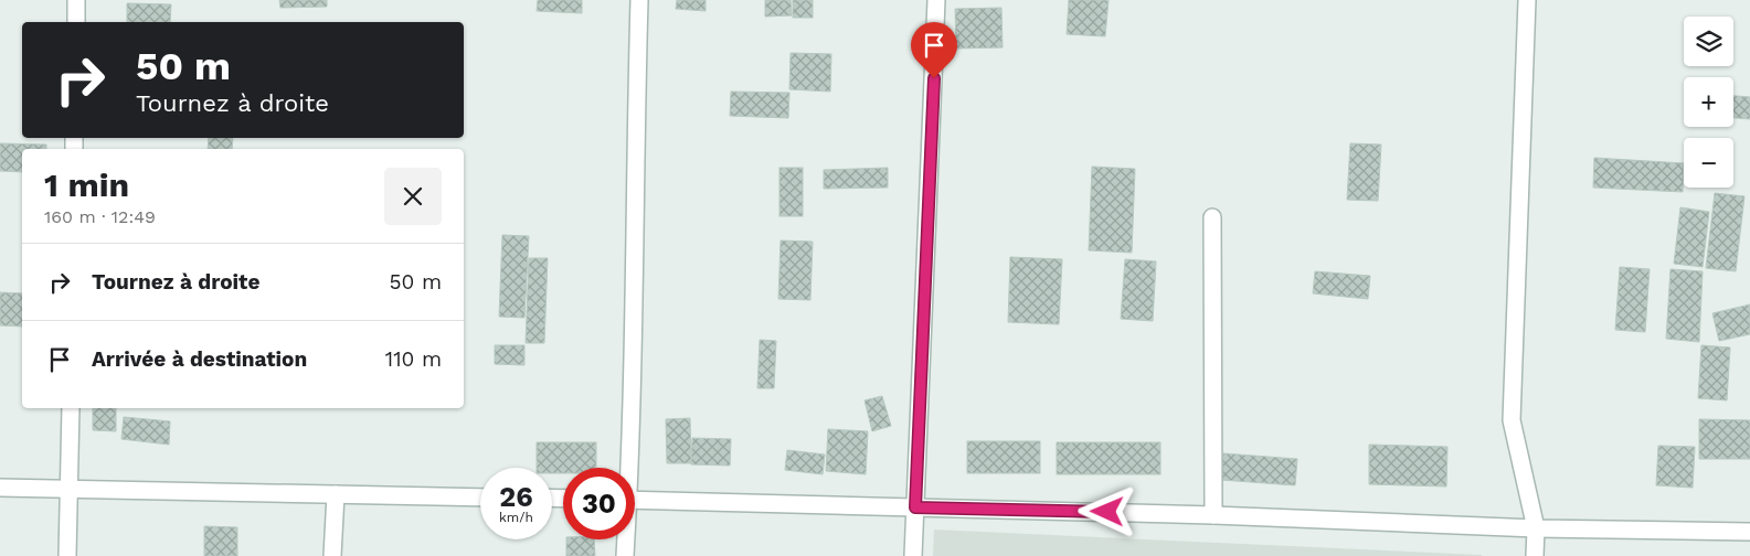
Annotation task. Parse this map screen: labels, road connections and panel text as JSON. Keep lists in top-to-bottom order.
{
  "page": {
    "map_buttons": ["+", "−"],
    "turn": ["50 m", "Tournez à droite"],
    "heading": ["1 min", "160 m · 12:49"],
    "list": [
      {
        "name": "Tournez à droite",
        "value": "50 m"
      },
      {
        "name": "Arrivée à destination",
        "value": "110 m"
      }
    ],
    "speed": "26 km/h",
    "limit": "30"
  }
}
